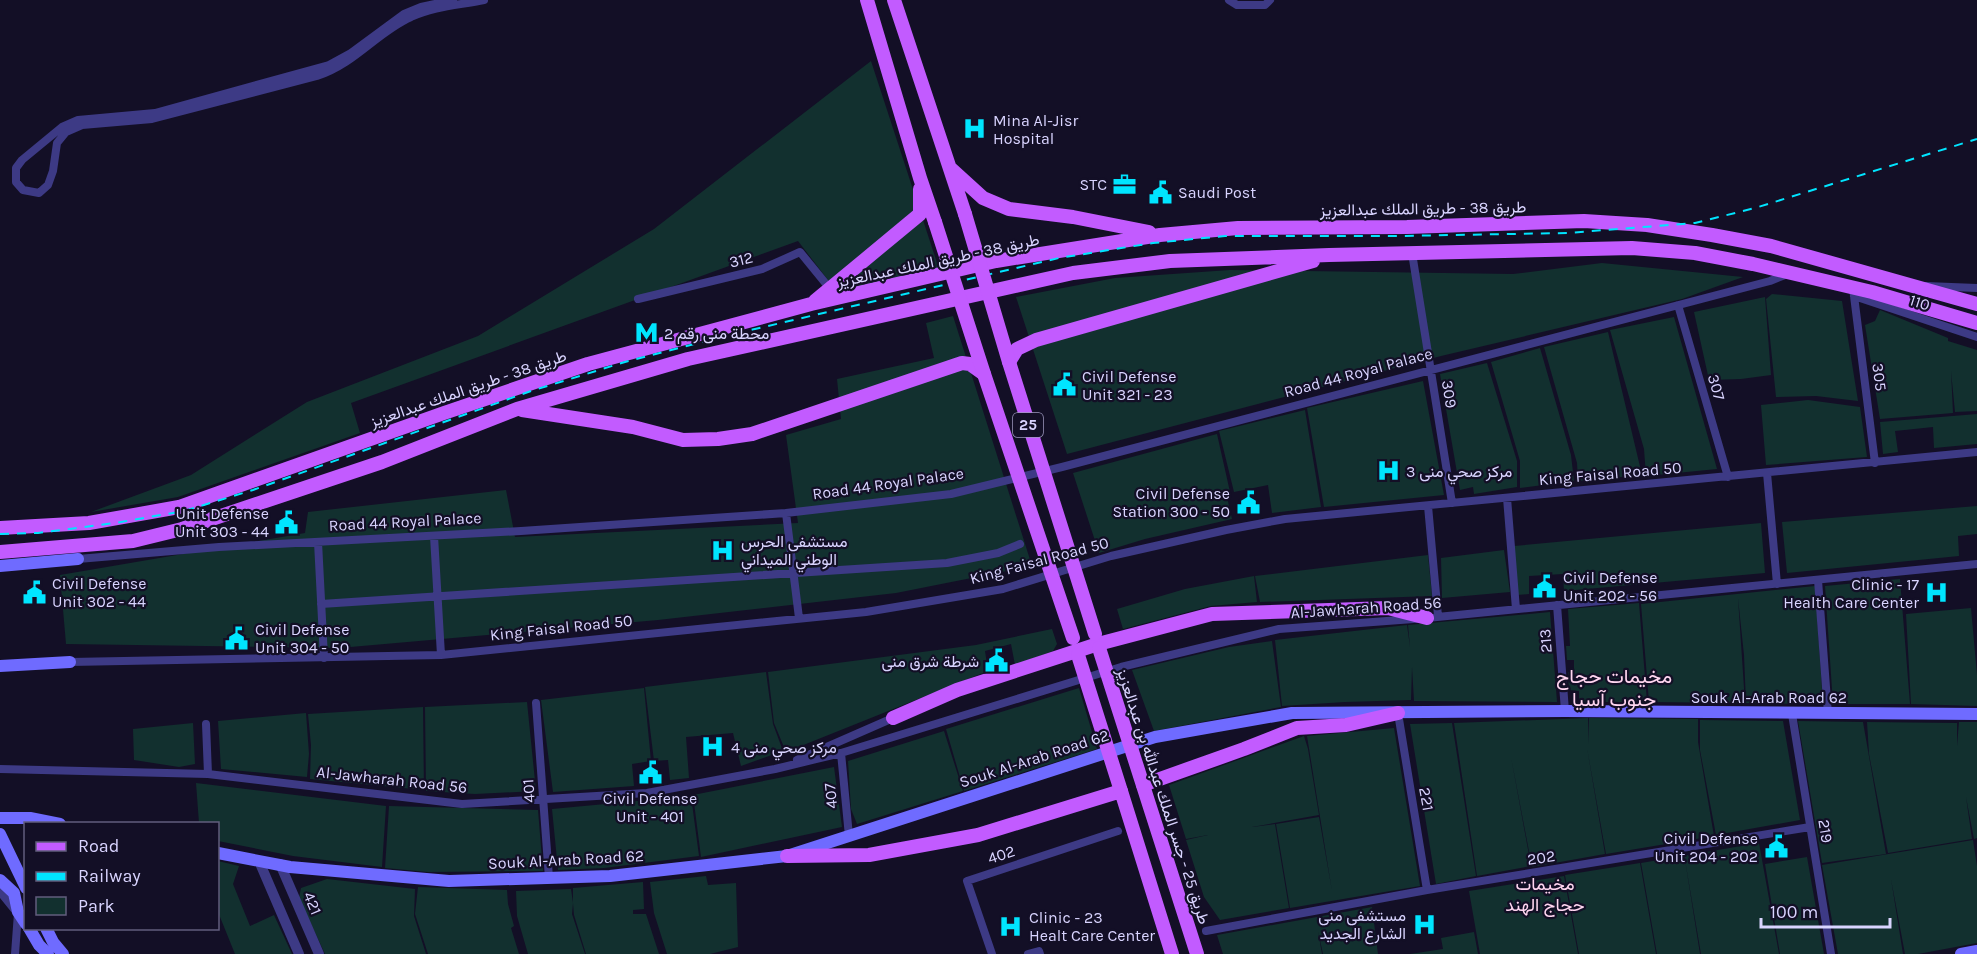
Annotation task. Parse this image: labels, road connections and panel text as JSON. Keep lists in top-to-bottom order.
{
  "streets": {
    "main road": [
      "طريق 38 - طريق الملك عبدالعزيز",
      "Road 44 Royal Palace",
      "25",
      "Souk Al-Arab Road 62",
      "طريق 25 - جسر الملك عبدالله بن عبدالعزيز"
    ],
    "street": [
      "312",
      "110",
      "305",
      "307",
      "309",
      "King Faisal Road 50",
      "Al-Jawharah Road 56",
      "213",
      "401",
      "407",
      "221",
      "219",
      "402",
      "202",
      "421"
    ]
  },
  "crossings": [
    ["110", "305"],
    ["Road 44 Royal Palace", "307"],
    ["Road 44 Royal Palace", "309"],
    ["305", "King Faisal Road 50"],
    ["307", "King Faisal Road 50"],
    ["309", "King Faisal Road 50"],
    ["Al-Jawharah Road 56", "213"],
    ["Al-Jawharah Road 56", "401"],
    ["Al-Jawharah Road 56", "407"],
    ["213", "Souk Al-Arab Road 62"],
    ["Souk Al-Arab Road 62", "401"],
    ["Souk Al-Arab Road 62", "407"],
    ["Souk Al-Arab Road 62", "221"],
    ["Souk Al-Arab Road 62", "219"],
    ["Souk Al-Arab Road 62", "421"],
    ["221", "202"],
    ["219", "202"]
  ],
  "districts": ["مخيمات حجاج جنوب آسيا", "مخيمات حجاج الهند"],
  "places": {
    "hospital": [
      "Mina Al-Jisr Hospital",
      "مركز صحي منى 3",
      "مستشفى الحرس الوطني الميداني",
      "Clinic - 17 Health Care Center",
      "مركز صحي منى 4",
      "مستشفى منى الشارع الجديد",
      "Clinic - 23 Healt Care Center"
    ],
    "office": ["STC"],
    "public building": [
      "Saudi Post",
      "Civil Defense Unit 321 - 23",
      "Civil Defense Station 300 - 50",
      "Unit Defense Unit 303 - 44",
      "Civil Defense Unit 202 - 56",
      "Civil Defense Unit 302 - 44",
      "Civil Defense Unit 304 - 50",
      "شرطة شرق منى",
      "Civil Defense Unit - 401",
      "Civil Defense Unit 204 - 202"
    ],
    "metro station": ["محطة منى رقم 2"]
  },
  "legend": ["Road", "Railway", "Park"],
  "scale_bar": "100 m"
}
